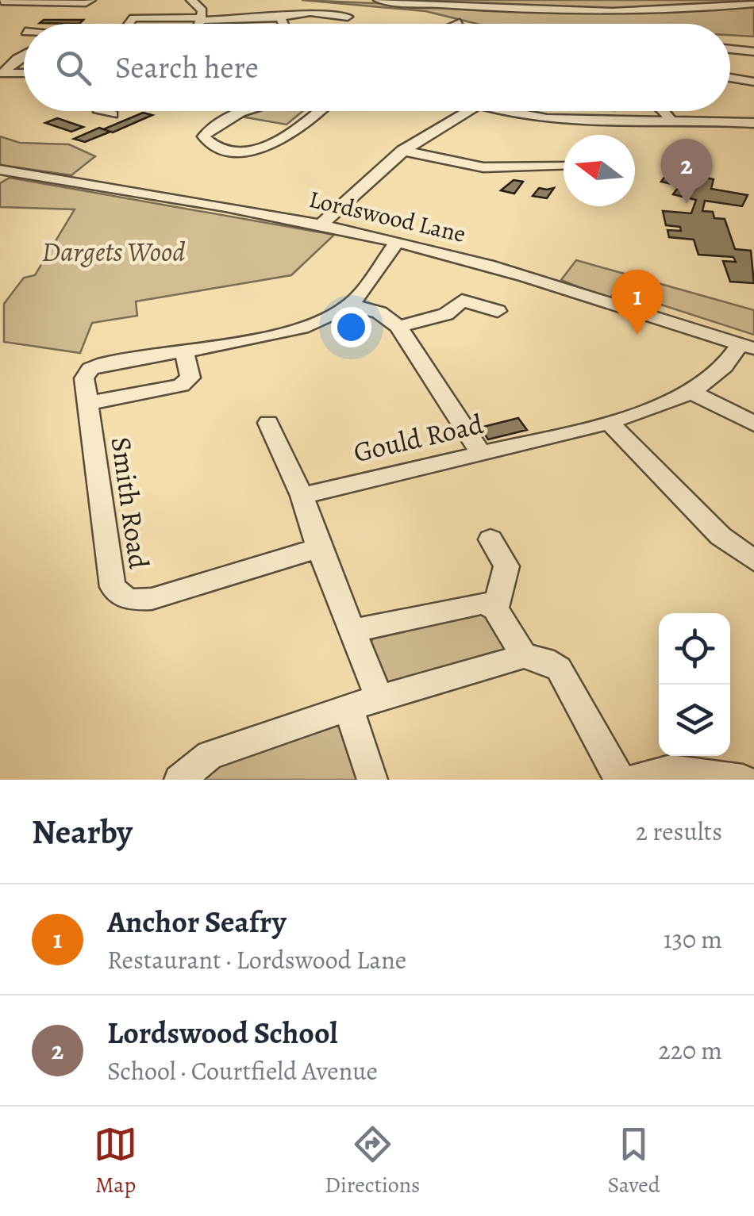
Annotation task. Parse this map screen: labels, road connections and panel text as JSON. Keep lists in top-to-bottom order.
{
  "streets": {
    "street": ["Lordswood Lane", "Gould Road", "Smith Road"]
  },
  "crossings": [
    ["Lordswood Lane", "Gould Road"]
  ],
  "parks": ["Dargets Wood"],
  "north": "left",
  "page": {
    "search": "Search here",
    "pins": ["2", "1"],
    "heading": ["Nearby", "2 results"],
    "list": [
      {
        "mark": "1",
        "name": "Anchor Seafry",
        "note": "Restaurant · Lordswood Lane",
        "value": "130 m"
      },
      {
        "mark": "2",
        "name": "Lordswood School",
        "note": "School · Courtfield Avenue",
        "value": "220 m"
      }
    ],
    "nav": ["Map", "Directions", "Saved"]
  }
}
